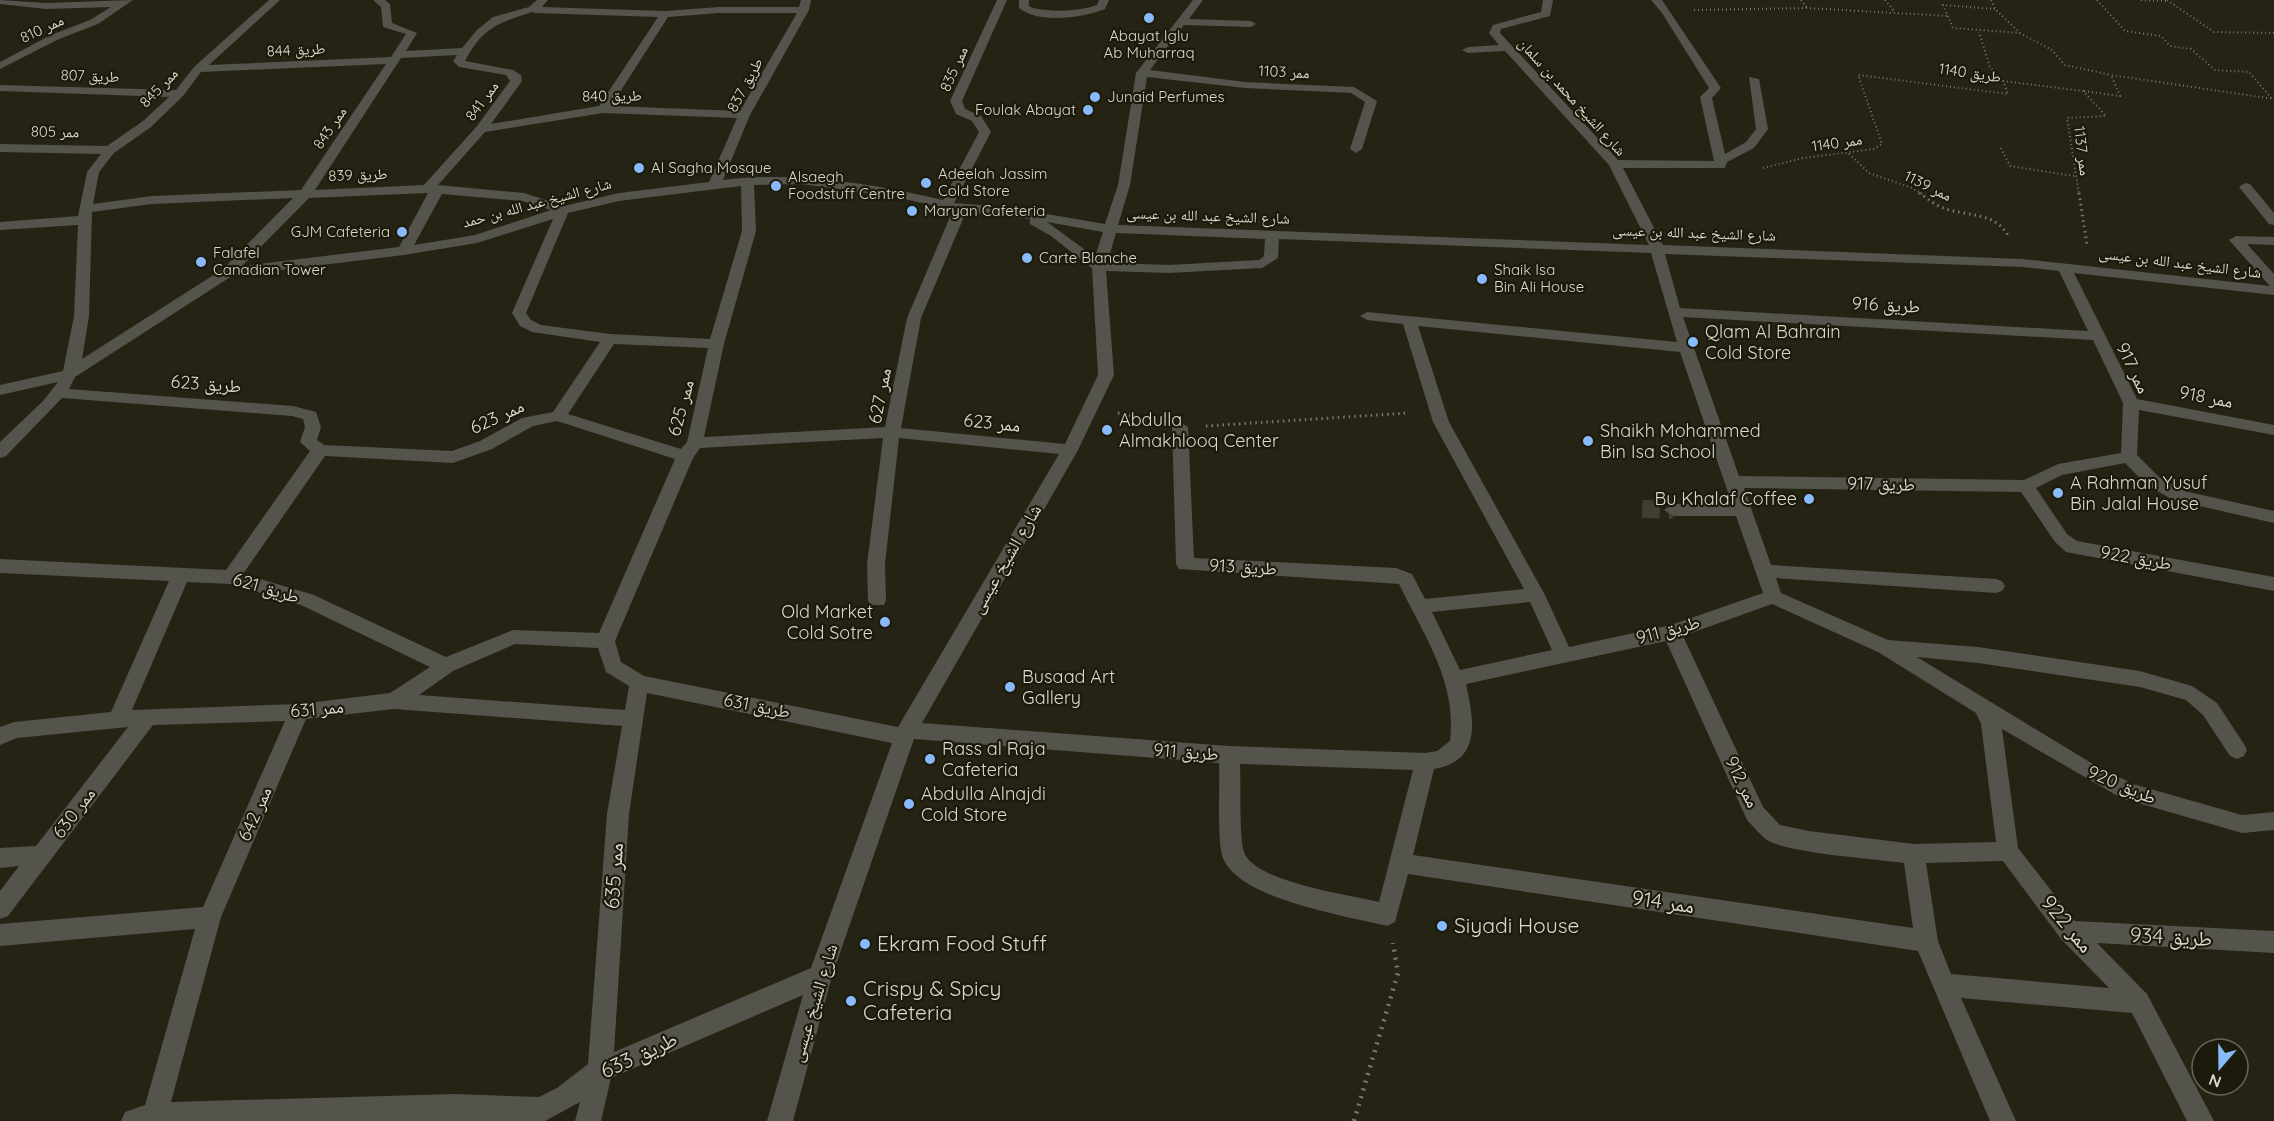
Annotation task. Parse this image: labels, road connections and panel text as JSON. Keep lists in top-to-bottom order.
{
  "streets": {
    "street": [
      "ممر 810",
      "طريق 844",
      "ممر 835",
      "ممر 1103",
      "طريق 807",
      "طريق 837",
      "ممر 845",
      "طريق 840",
      "شارع الشيخ محمد بن سلمان",
      "ممر 841",
      "ممر 843",
      "ممر 805",
      "طريق 839",
      "شارع الشيخ عبد الله بن حمد",
      "شارع الشيخ عبد الله بن عيسى",
      "طريق 916",
      "ممر 917",
      "طريق 623",
      "ممر 627",
      "ممر 918",
      "ممر 625",
      "ممر 623",
      "طريق 917",
      "طريق 922",
      "شارع الشيخ عيسى",
      "طريق 913",
      "طريق 621",
      "طريق 911",
      "طريق 631",
      "ممر 631",
      "ممر 912",
      "طريق 920",
      "ممر 630",
      "ممر 642",
      "ممر 635",
      "ممر 914",
      "ممر 922",
      "طريق 934",
      "طريق 633"
    ],
    "path": [
      "طريق 1140",
      "ممر 1140",
      "ممر 1137",
      "ممر 1139"
    ]
  },
  "crossings": [
    ["طريق 844", "ممر 845"],
    ["طريق 844", "ممر 841"],
    ["طريق 844", "ممر 843"],
    ["ممر 835", "شارع الشيخ عبد الله بن حمد"],
    ["ممر 835", "ممر 627"],
    ["ممر 1103", "شارع الشيخ عيسى"],
    ["طريق 1140", "ممر 1140"],
    ["طريق 807", "ممر 845"],
    ["طريق 837", "طريق 840"],
    ["طريق 837", "شارع الشيخ عبد الله بن حمد"],
    ["ممر 845", "ممر 805"],
    ["ممر 845", "طريق 839"],
    ["ممر 845", "شارع الشيخ عبد الله بن حمد"],
    ["طريق 840", "ممر 841"],
    ["شارع الشيخ محمد بن سلمان", "شارع الشيخ عبد الله بن عيسى"],
    ["ممر 841", "طريق 839"],
    ["ممر 841", "شارع الشيخ عبد الله بن حمد"],
    ["ممر 843", "طريق 839"],
    ["ممر 843", "شارع الشيخ عبد الله بن حمد"],
    ["ممر 1140", "ممر 1139"],
    ["ممر 1137", "شارع الشيخ عبد الله بن عيسى"],
    ["طريق 839", "شارع الشيخ عبد الله بن حمد"],
    ["ممر 1139", "شارع الشيخ عبد الله بن عيسى"],
    ["شارع الشيخ عبد الله بن حمد", "شارع الشيخ عبد الله بن عيسى"],
    ["شارع الشيخ عبد الله بن حمد", "ممر 627"],
    ["شارع الشيخ عبد الله بن حمد", "ممر 625"],
    ["شارع الشيخ عبد الله بن حمد", "شارع الشيخ عيسى"],
    ["شارع الشيخ عبد الله بن عيسى", "ممر 917"],
    ["شارع الشيخ عبد الله بن عيسى", "شارع الشيخ عيسى"],
    ["طريق 916", "ممر 917"],
    ["ممر 917", "ممر 918"],
    ["طريق 623", "ممر 623"],
    ["ممر 627", "ممر 623"],
    ["ممر 625", "ممر 623"],
    ["ممر 625", "طريق 631"],
    ["ممر 623", "شارع الشيخ عيسى"],
    ["طريق 917", "طريق 922"],
    ["شارع الشيخ عيسى", "طريق 911"],
    ["شارع الشيخ عيسى", "طريق 631"],
    ["شارع الشيخ عيسى", "طريق 633"],
    ["طريق 913", "طريق 911"],
    ["طريق 911", "طريق 631"],
    ["طريق 911", "ممر 912"],
    ["طريق 631", "ممر 635"],
    ["ممر 631", "ممر 630"],
    ["ممر 631", "ممر 642"],
    ["ممر 631", "ممر 635"],
    ["ممر 912", "ممر 922"],
    ["طريق 920", "ممر 922"],
    ["ممر 642", "طريق 633"],
    ["ممر 635", "طريق 633"],
    ["ممر 922", "طريق 934"]
  ],
  "places": [
    "Abayat Iglu Ab Muharraq",
    "Junaid Perfumes",
    "Foulak Abayat",
    "Al Sagha Mosque",
    "Adeelah Jassim Cold Store",
    "Alsaegh Foodstuff Centre",
    "Maryan Cafeteria",
    "GJM Cafeteria",
    "Carte Blanche",
    "Falafel Canadian Tower",
    "Shaik Isa Bin Ali House",
    "Qlam Al Bahrain Cold Store",
    "Abdulla Almakhlooq Center",
    "Shaikh Mohammed Bin Isa School",
    "A Rahman Yusuf Bin Jalal House",
    "Bu Khalaf Coffee",
    "Old Market Cold Sotre",
    "Busaad Art Gallery",
    "Rass al Raja Cafeteria",
    "Abdulla Alnajdi Cold Store",
    "Siyadi House",
    "Ekram Food Stuff",
    "Crispy & Spicy Cafeteria"
  ],
  "north": "bottom"
}
